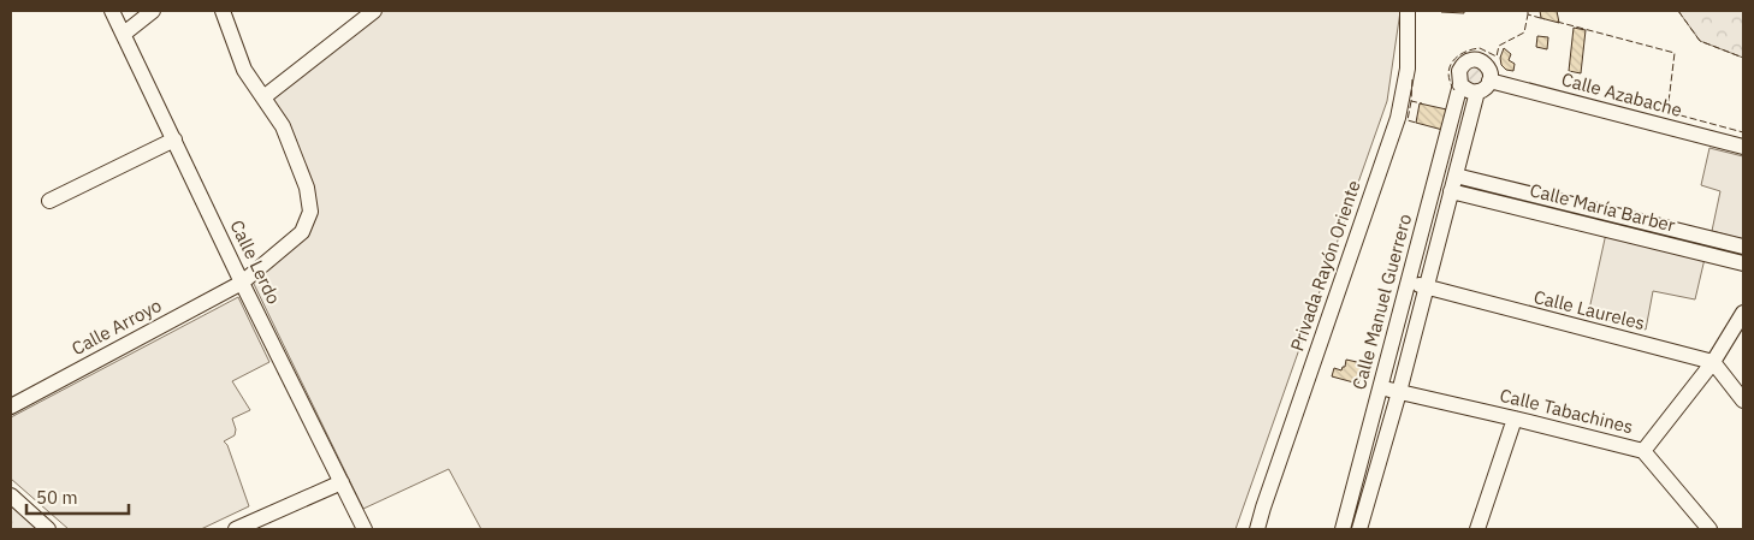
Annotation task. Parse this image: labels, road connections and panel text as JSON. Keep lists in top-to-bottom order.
{
  "streets": {
    "street": [
      "Calle Azabache",
      "Calle María Barber",
      "Calle Lerdo",
      "Privada Rayón Oriente",
      "Calle Manuel Guerrero",
      "Calle Laureles",
      "Calle Arroyo",
      "Calle Tabachines"
    ]
  },
  "crossings": [
    ["Calle Azabache", "Calle Manuel Guerrero"],
    ["Calle Lerdo", "Calle Arroyo"],
    ["Calle Manuel Guerrero", "Calle Laureles"],
    ["Calle Manuel Guerrero", "Calle Tabachines"]
  ],
  "scale_bar": "50 m"
}
